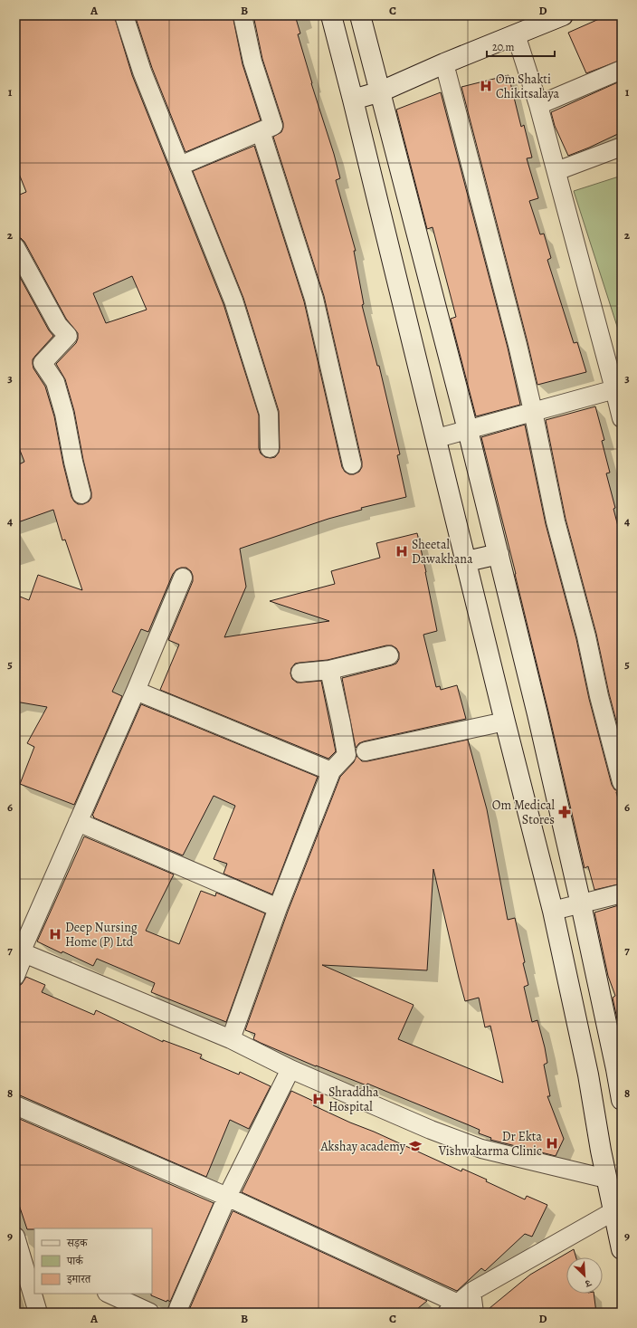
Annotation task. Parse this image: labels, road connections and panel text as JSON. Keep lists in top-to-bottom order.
{
  "places": {
    "hospital": [
      "Om Shakti Chikitsalaya",
      "Sheetal Dawakhana",
      "Deep Nursing Home (P) Ltd",
      "Shraddha Hospital",
      "Dr Ekta Vishwakarma Clinic"
    ],
    "pharmacy": ["Om Medical Stores"],
    "school or university": ["Akshay academy"]
  },
  "legend": ["सड़क", "पार्क", "इमारत"],
  "scale_bar": "20 m",
  "north": "bottom right",
  "grid": {
    "columns": [
      "A",
      "B",
      "C",
      "D"
    ],
    "rows": [
      "1",
      "2",
      "3",
      "4",
      "5",
      "6",
      "7",
      "8",
      "9"
    ]
  }
}
